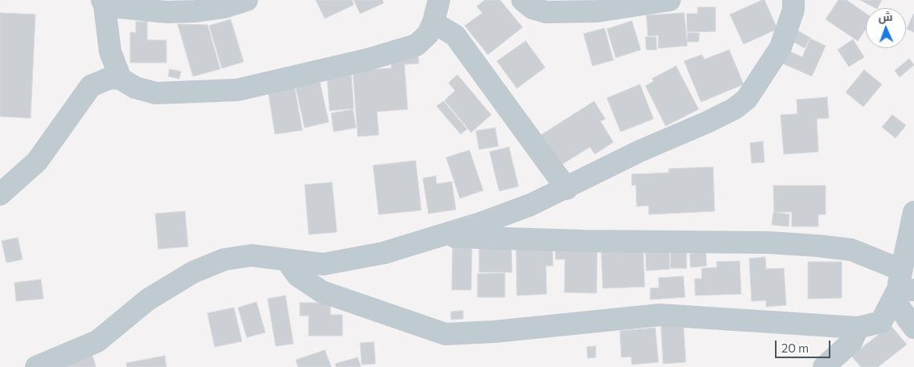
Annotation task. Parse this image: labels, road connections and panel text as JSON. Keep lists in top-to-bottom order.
{
  "scale_bar": "20 m",
  "north": "top"
}
